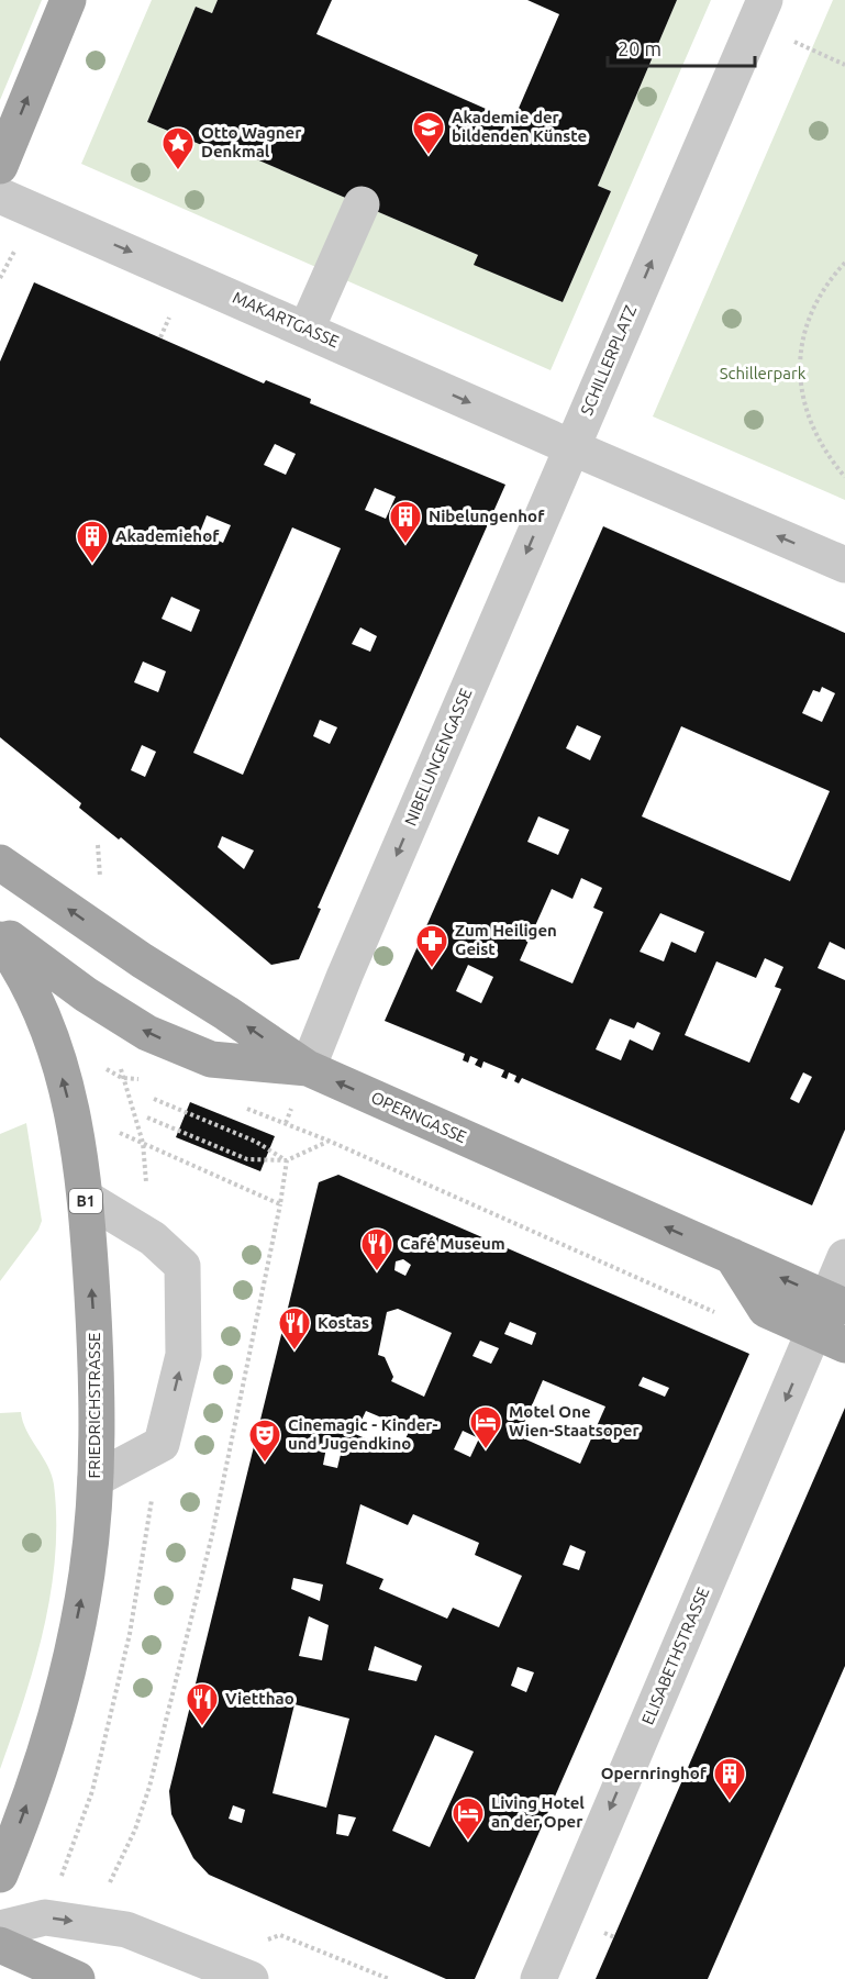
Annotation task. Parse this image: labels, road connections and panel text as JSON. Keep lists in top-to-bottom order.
{
  "streets": {
    "main road": ["OPERNGASSE", "B1", "FRIEDRICHSTRASSE"],
    "street": [
      "MAKARTGASSE",
      "SCHILLERPLATZ",
      "NIBELUNGENGASSE",
      "ELISABETHSTRASSE"
    ]
  },
  "crossings": [
    ["MAKARTGASSE", "SCHILLERPLATZ"],
    ["MAKARTGASSE", "NIBELUNGENGASSE"],
    ["SCHILLERPLATZ", "NIBELUNGENGASSE"],
    ["NIBELUNGENGASSE", "OPERNGASSE"]
  ],
  "one_way": [
    "MAKARTGASSE",
    "SCHILLERPLATZ",
    "NIBELUNGENGASSE",
    "FRIEDRICHSTRASSE",
    "ELISABETHSTRASSE"
  ],
  "parks": ["Schillerpark"],
  "places": {
    "school or university": ["Akademie der bildenden Künste"],
    "place": ["Otto Wagner Denkmal"],
    "building": ["Nibelungenhof", "Akademiehof", "Opernringhof"],
    "pharmacy": ["Zum Heiligen Geist"],
    "restaurant": ["Café Museum", "Kostas", "Vietthao"],
    "hotel": ["Motel One Wien-Staatsoper", "Living Hotel an der Oper"],
    "theatre": ["Cinemagic - Kinder- und Jugendkino"]
  },
  "scale_bar": "20 m"
}
